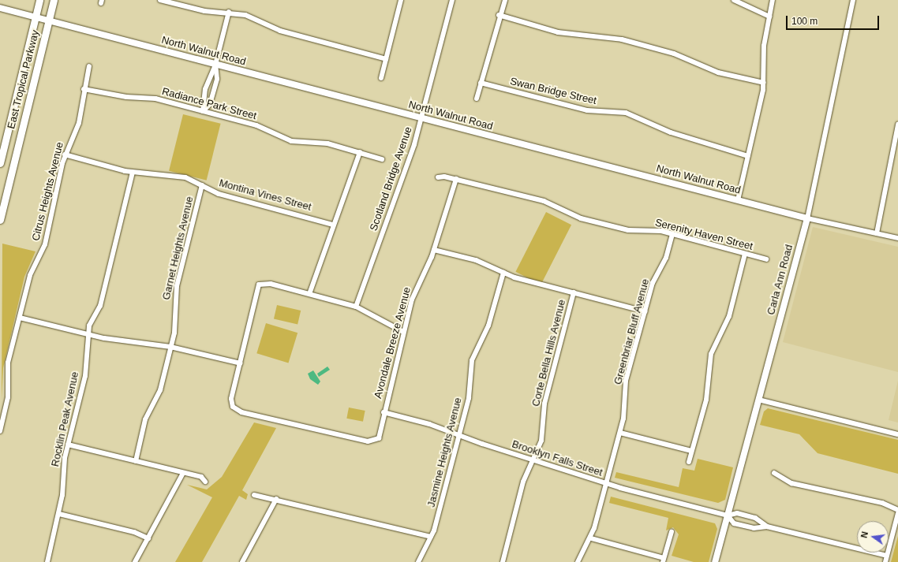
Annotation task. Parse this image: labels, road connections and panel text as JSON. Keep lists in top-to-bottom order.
{
  "streets": {
    "main road": ["East Tropical Parkway"],
    "street": [
      "North Walnut Road",
      "Swan Bridge Street",
      "Radiance Park Street",
      "Scotland Bridge Avenue",
      "Citrus Heights Avenue",
      "Montina Vines Street",
      "Serenity Haven Street",
      "Garnet Heights Avenue",
      "Carla Ann Road",
      "Greenbriar Bluff Avenue",
      "Avondale Breeze Avenue",
      "Corte Bella Hills Avenue",
      "Rocklin Peak Avenue",
      "Jasmine Heights Avenue",
      "Brooklyn Falls Street"
    ]
  },
  "crossings": [
    ["North Walnut Road", "East Tropical Parkway"],
    ["North Walnut Road", "Scotland Bridge Avenue"],
    ["North Walnut Road", "Carla Ann Road"],
    ["Radiance Park Street", "Citrus Heights Avenue"],
    ["Citrus Heights Avenue", "Montina Vines Street"],
    ["Montina Vines Street", "Garnet Heights Avenue"],
    ["Montina Vines Street", "Rocklin Peak Avenue"],
    ["Serenity Haven Street", "Greenbriar Bluff Avenue"],
    ["Serenity Haven Street", "Avondale Breeze Avenue"],
    ["Carla Ann Road", "Brooklyn Falls Street"],
    ["Greenbriar Bluff Avenue", "Brooklyn Falls Street"],
    ["Avondale Breeze Avenue", "Brooklyn Falls Street"],
    ["Corte Bella Hills Avenue", "Brooklyn Falls Street"],
    ["Jasmine Heights Avenue", "Brooklyn Falls Street"]
  ],
  "scale_bar": "100 m",
  "north": "left"
}
